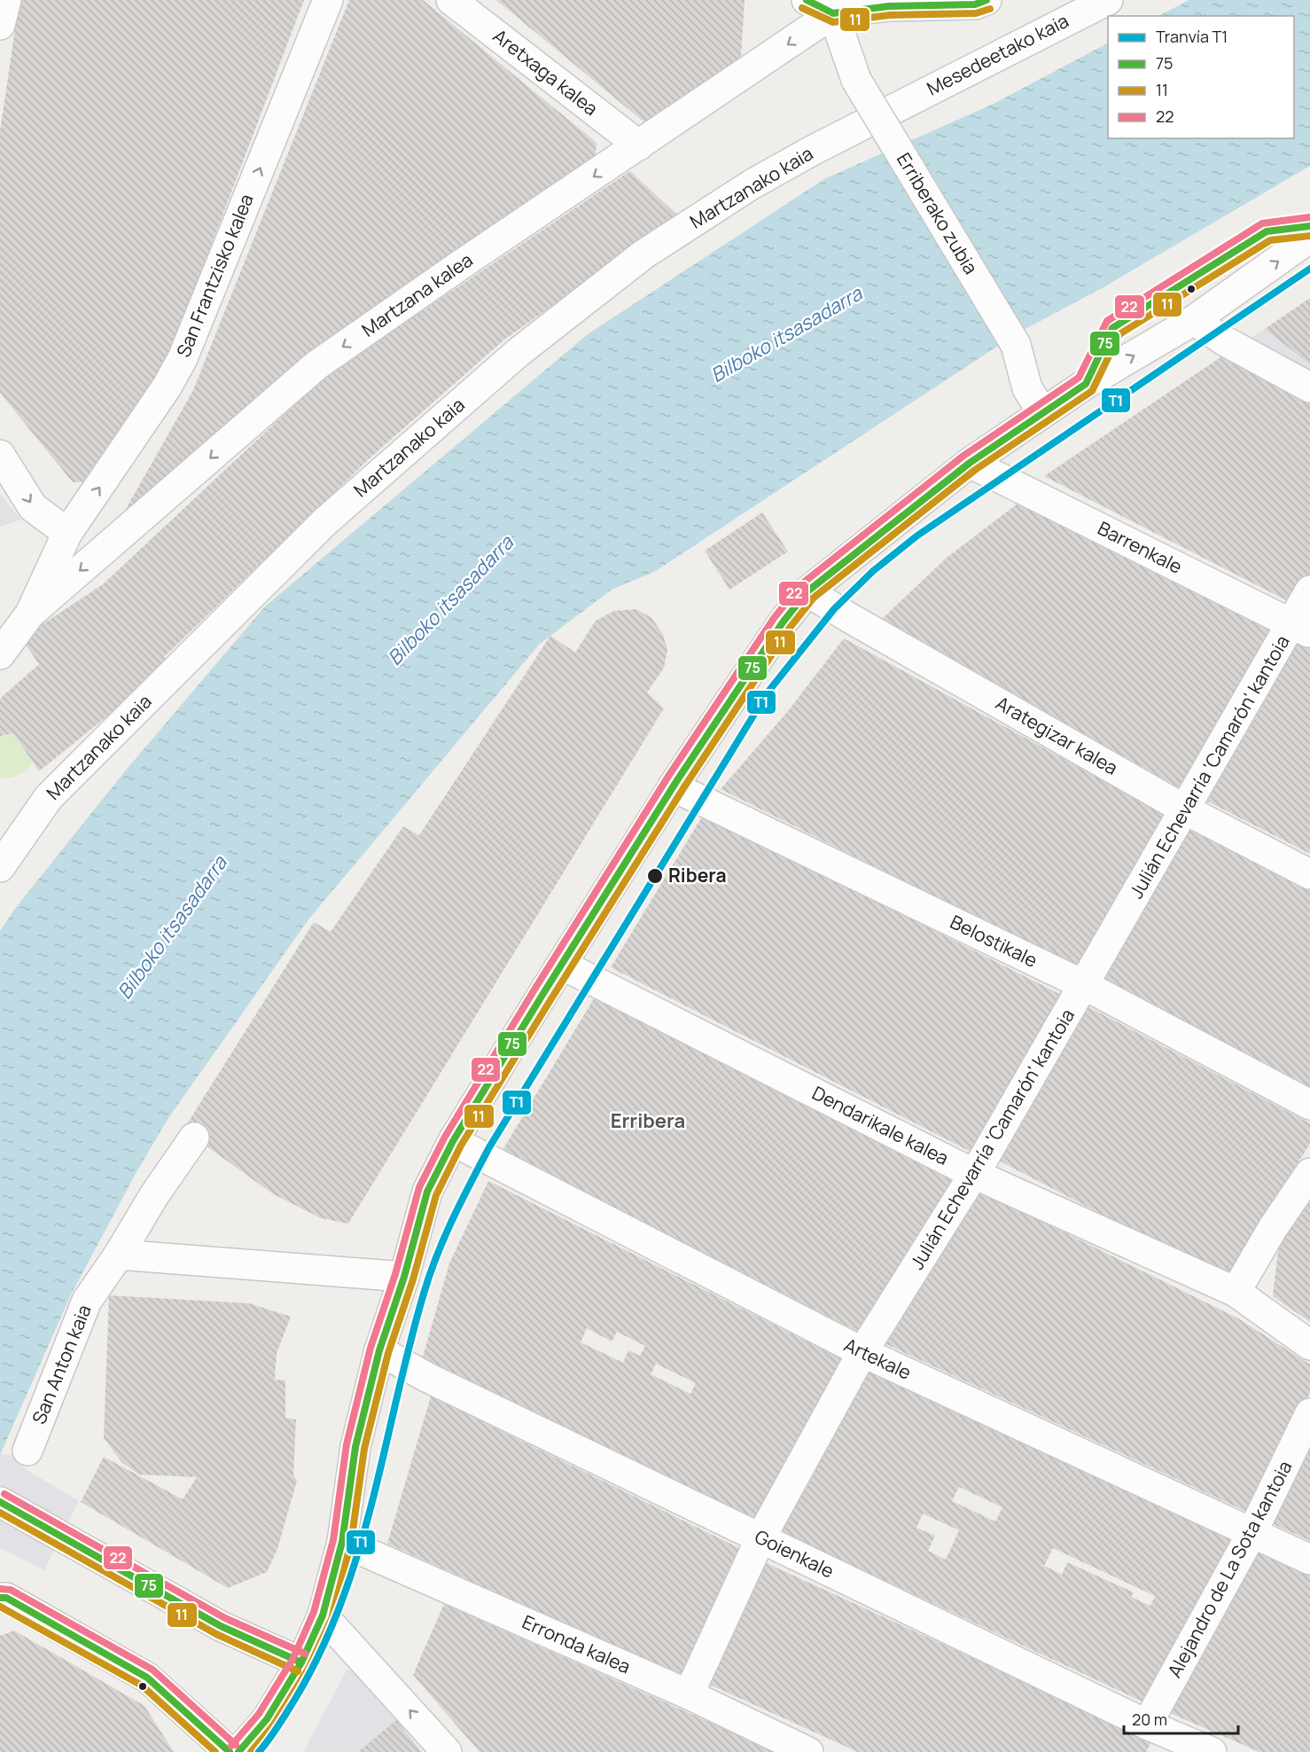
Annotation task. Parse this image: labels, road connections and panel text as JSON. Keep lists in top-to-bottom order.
{
  "streets": {
    "street": [
      "Mesedeetako kaia",
      "Aretxaga kalea",
      "Martzanako kaia",
      "Erriberako zubia",
      "San Frantzisko kalea",
      "Martzana kalea",
      "Barrenkale",
      "Arategizar kalea",
      "Julián Echevarría 'Camarón' kantoia",
      "Belostikale",
      "Dendarikale kalea",
      "Artekale",
      "San Anton kaia",
      "Goienkale",
      "Alejandro de La Sota kantoia",
      "Erronda kalea"
    ]
  },
  "crossings": [
    ["Mesedeetako kaia", "Martzanako kaia"],
    ["Aretxaga kalea", "Martzana kalea"],
    ["Erriberako zubia", "Martzana kalea"],
    ["San Frantzisko kalea", "Martzana kalea"],
    ["Barrenkale", "Julián Echevarría 'Camarón' kantoia"],
    ["Arategizar kalea", "Julián Echevarría 'Camarón' kantoia"],
    ["Julián Echevarría 'Camarón' kantoia", "Belostikale"],
    ["Julián Echevarría 'Camarón' kantoia", "Dendarikale kalea"],
    ["Julián Echevarría 'Camarón' kantoia", "Artekale"],
    ["Julián Echevarría 'Camarón' kantoia", "Goienkale"],
    ["Julián Echevarría 'Camarón' kantoia", "Erronda kalea"],
    ["Artekale", "Alejandro de La Sota kantoia"],
    ["Goienkale", "Alejandro de La Sota kantoia"]
  ],
  "one_way": ["San Frantzisko kalea", "Martzana kalea"],
  "districts": ["Erribera"],
  "water": ["Bilboko itsasadarra"],
  "places": ["Ribera"],
  "lines": [
    "transit line 75",
    "transit line 11",
    "transit line 22",
    "tram line T1"
  ],
  "legend": [
    "Tranvía T1",
    "75",
    "11",
    "22"
  ],
  "scale_bar": "20 m"
}
